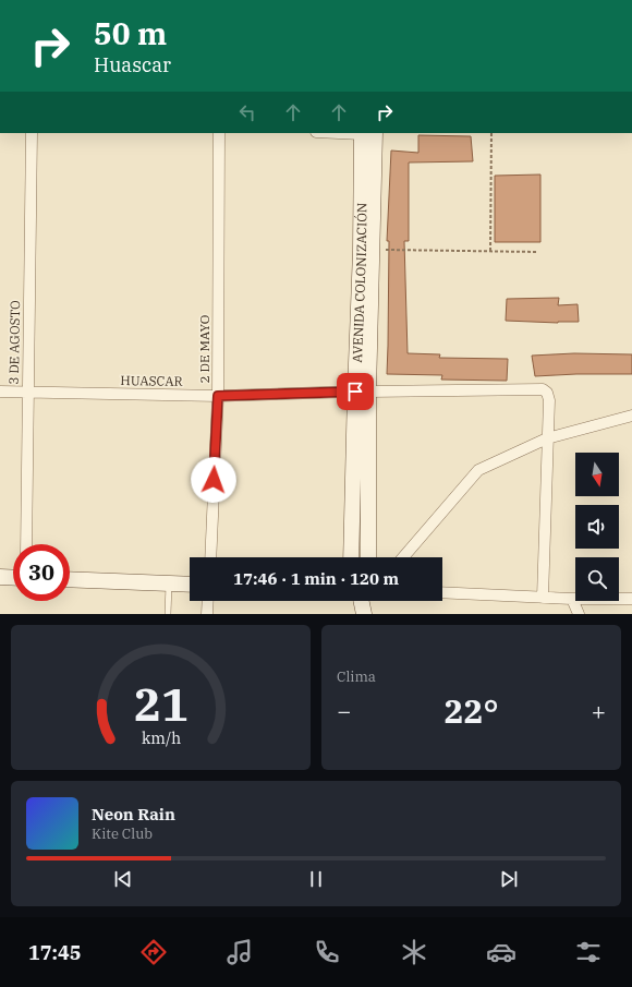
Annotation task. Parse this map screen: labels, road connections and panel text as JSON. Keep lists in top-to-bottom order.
{
  "streets": {
    "street": [
      "AVENIDA COLONIZACIÓN",
      "3 DE AGOSTO",
      "2 DE MAYO",
      "HUASCAR"
    ]
  },
  "crossings": [
    ["AVENIDA COLONIZACIÓN", "HUASCAR"],
    ["3 DE AGOSTO", "HUASCAR"],
    ["2 DE MAYO", "HUASCAR"]
  ],
  "north": "bottom",
  "page": {
    "turn": ["50 m", "Huascar"],
    "limit": "30",
    "trip": "17:46 · 1 min · 120 m",
    "tile": "Clima",
    "heat": ["−", "22°", "+"],
    "song": ["Neon Rain", "Kite Club"],
    "tabs": "17:45",
    "gauge": ["21", "km/h"]
  }
}
